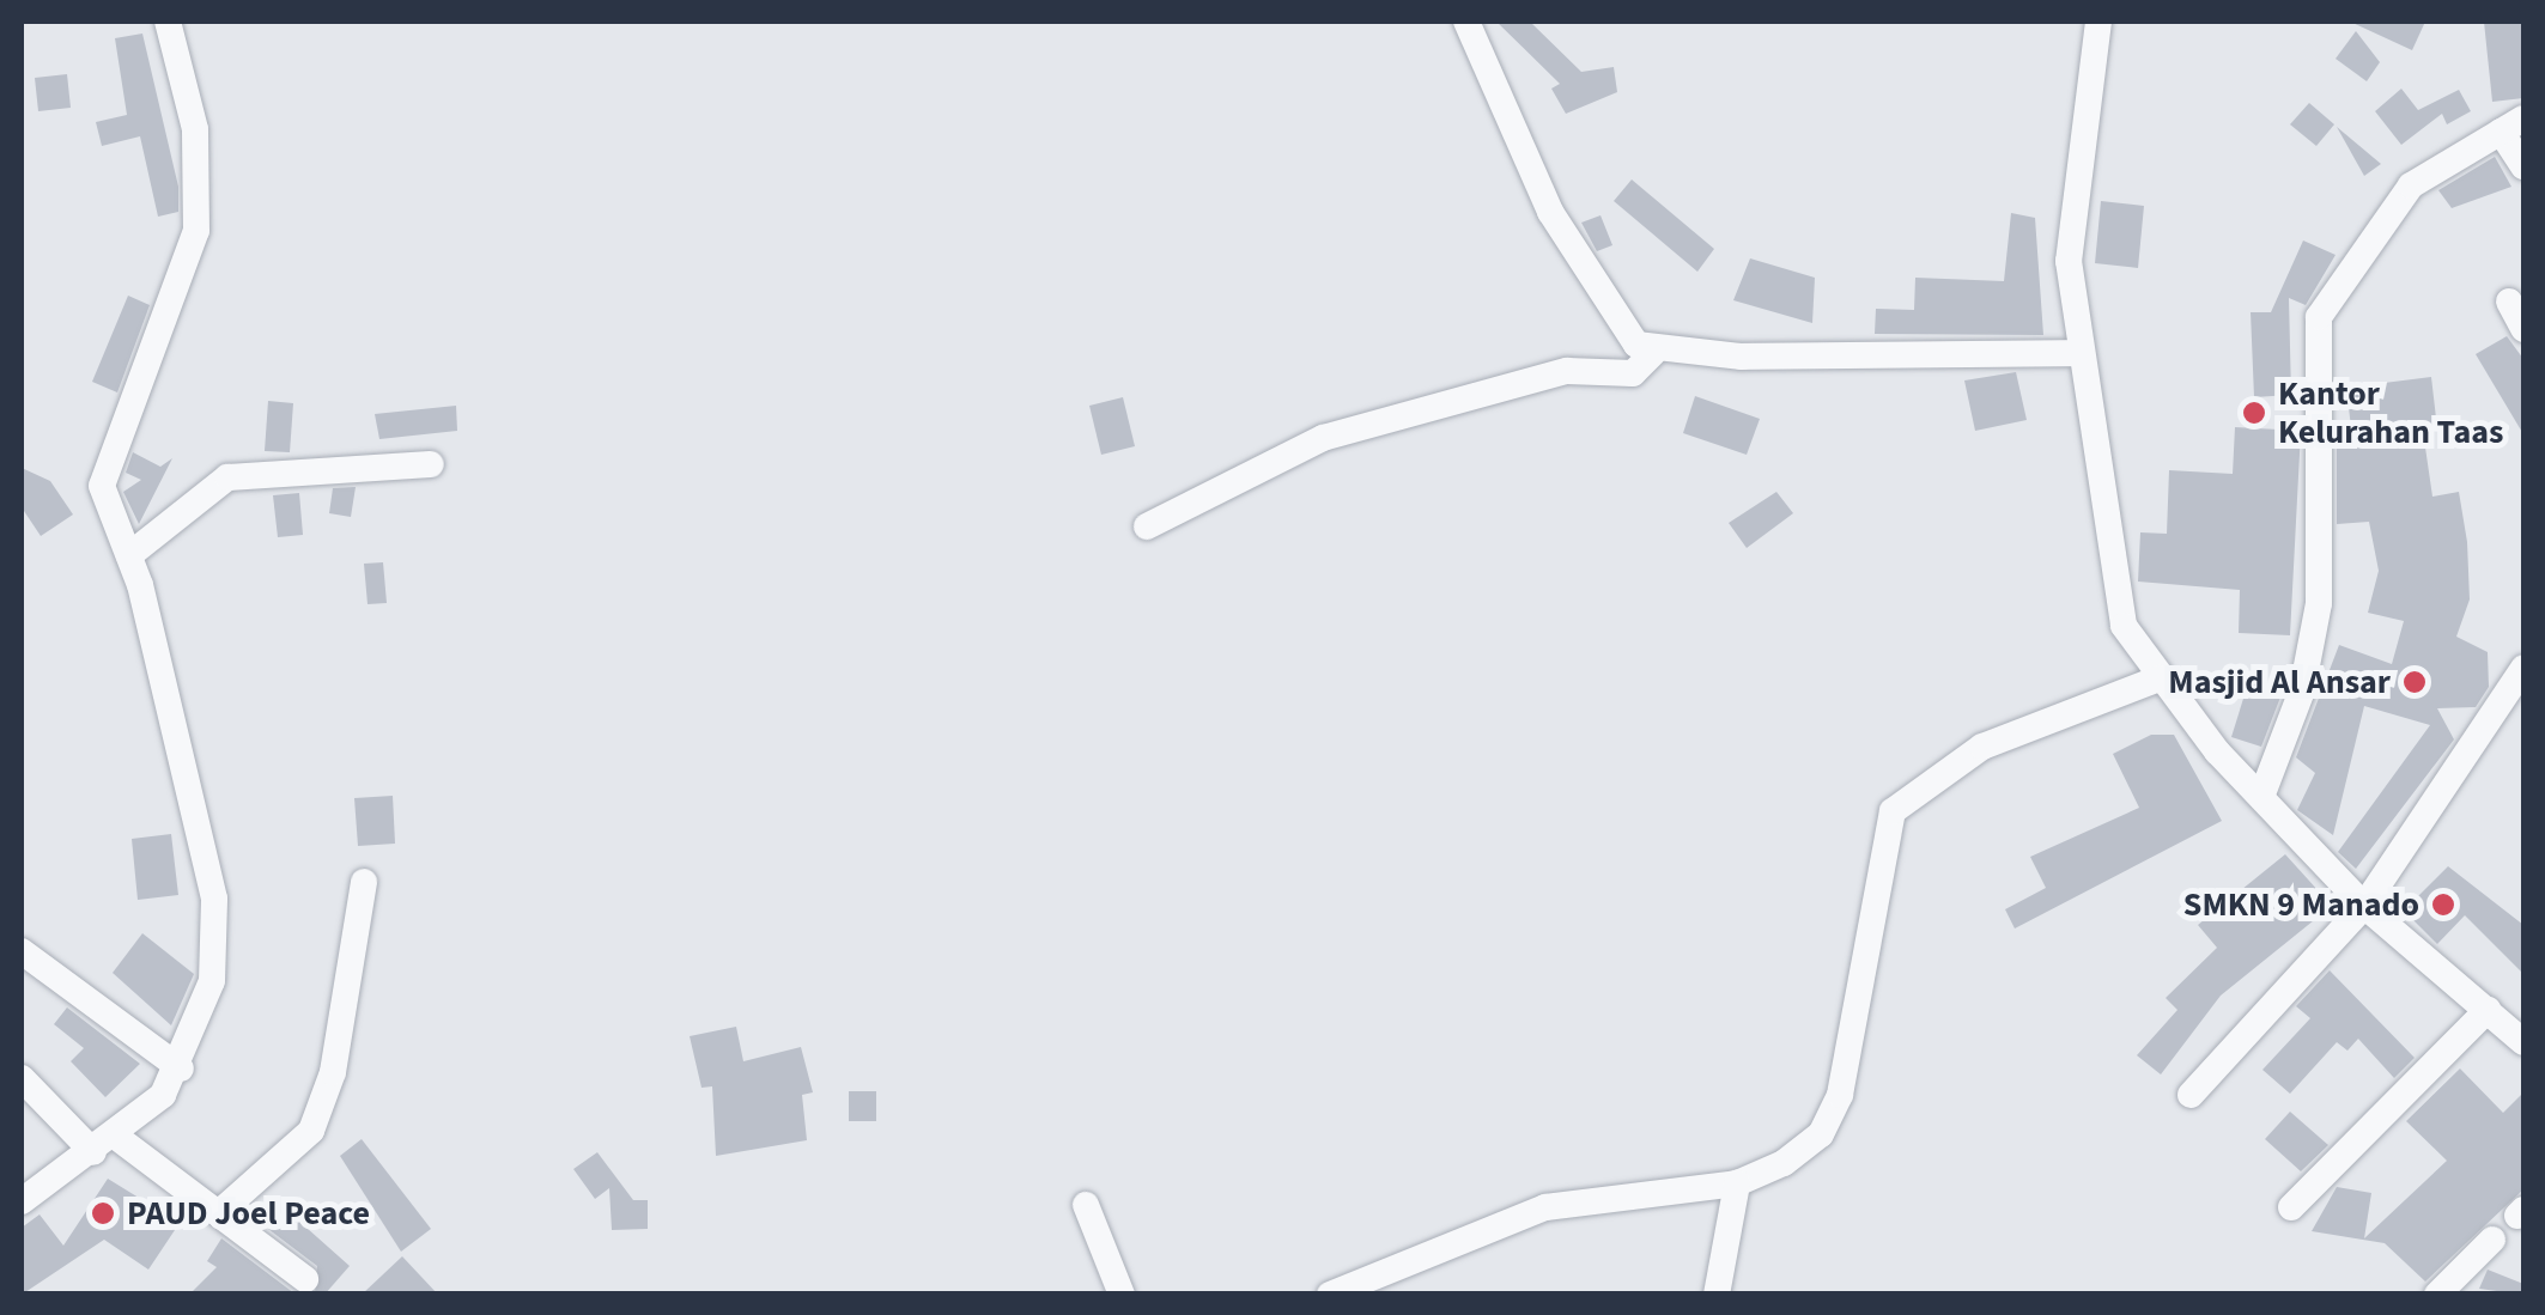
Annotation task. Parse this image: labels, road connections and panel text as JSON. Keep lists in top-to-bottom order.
{
  "places": [
    "Kantor Kelurahan Taas",
    "Masjid Al Ansar",
    "SMKN 9 Manado",
    "PAUD Joel Peace"
  ]
}
